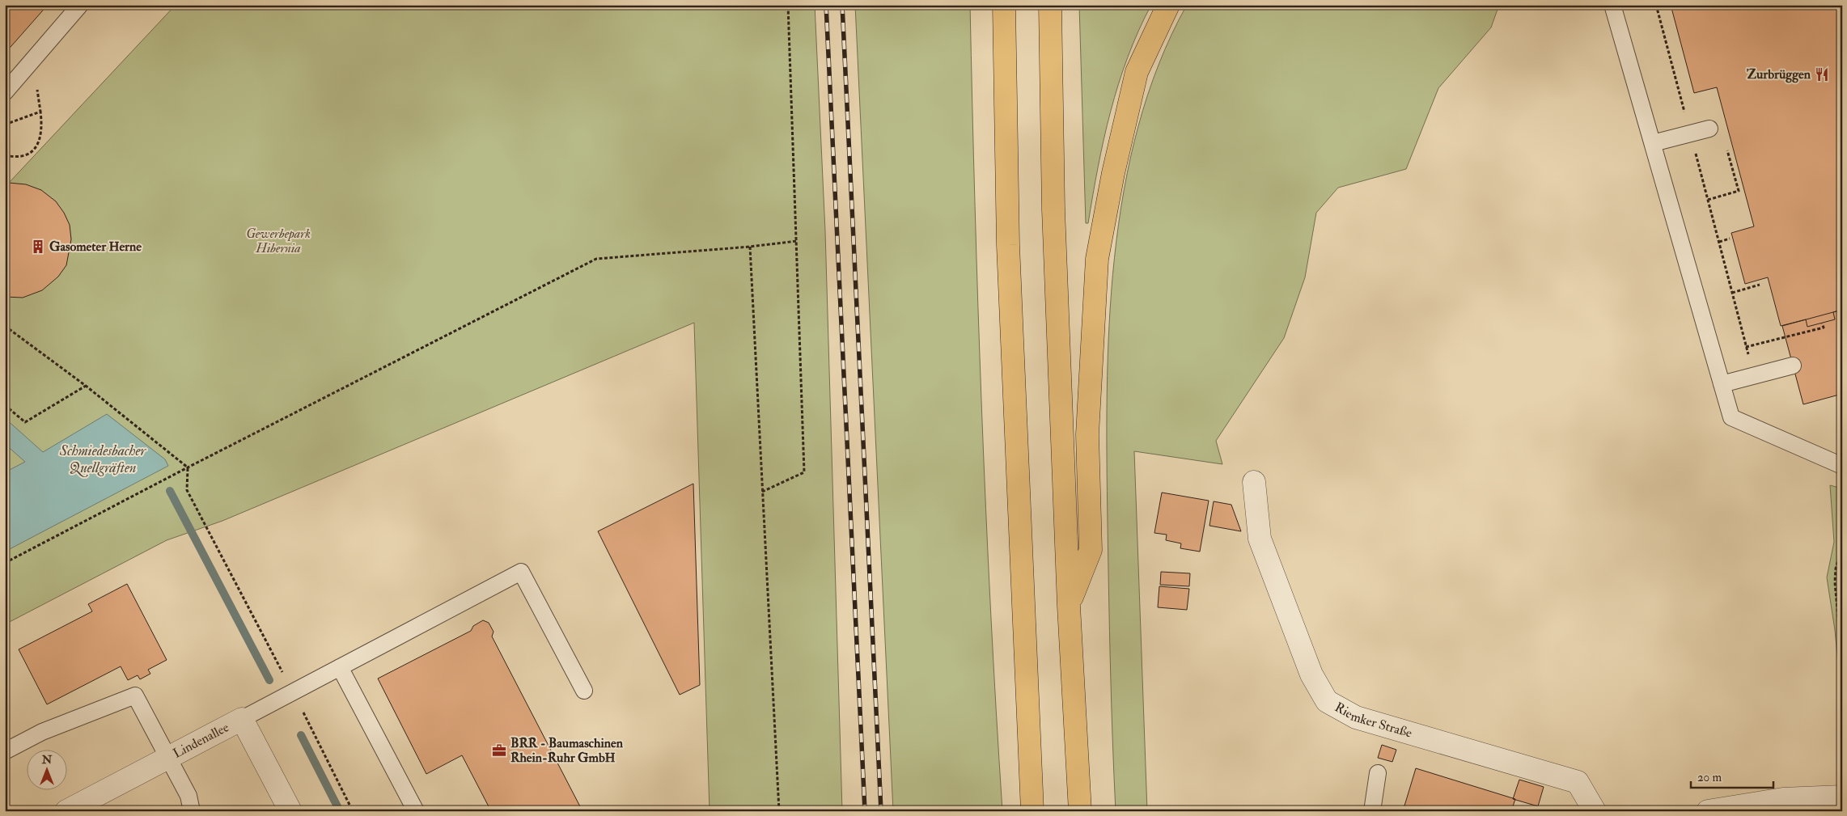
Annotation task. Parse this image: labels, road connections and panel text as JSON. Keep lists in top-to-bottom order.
{
  "streets": {
    "street": ["Riemker Straße", "Lindenallee"]
  },
  "water": ["Schmiedesbacher Quellgräften"],
  "parks": ["Gewerbepark Hibernia"],
  "places": {
    "restaurant": ["Zurbrüggen"],
    "building": ["Gasometer Herne"],
    "office": ["BRR - Baumaschinen Rhein-Ruhr GmbH"]
  },
  "scale_bar": "20 m",
  "north": "top"
}
